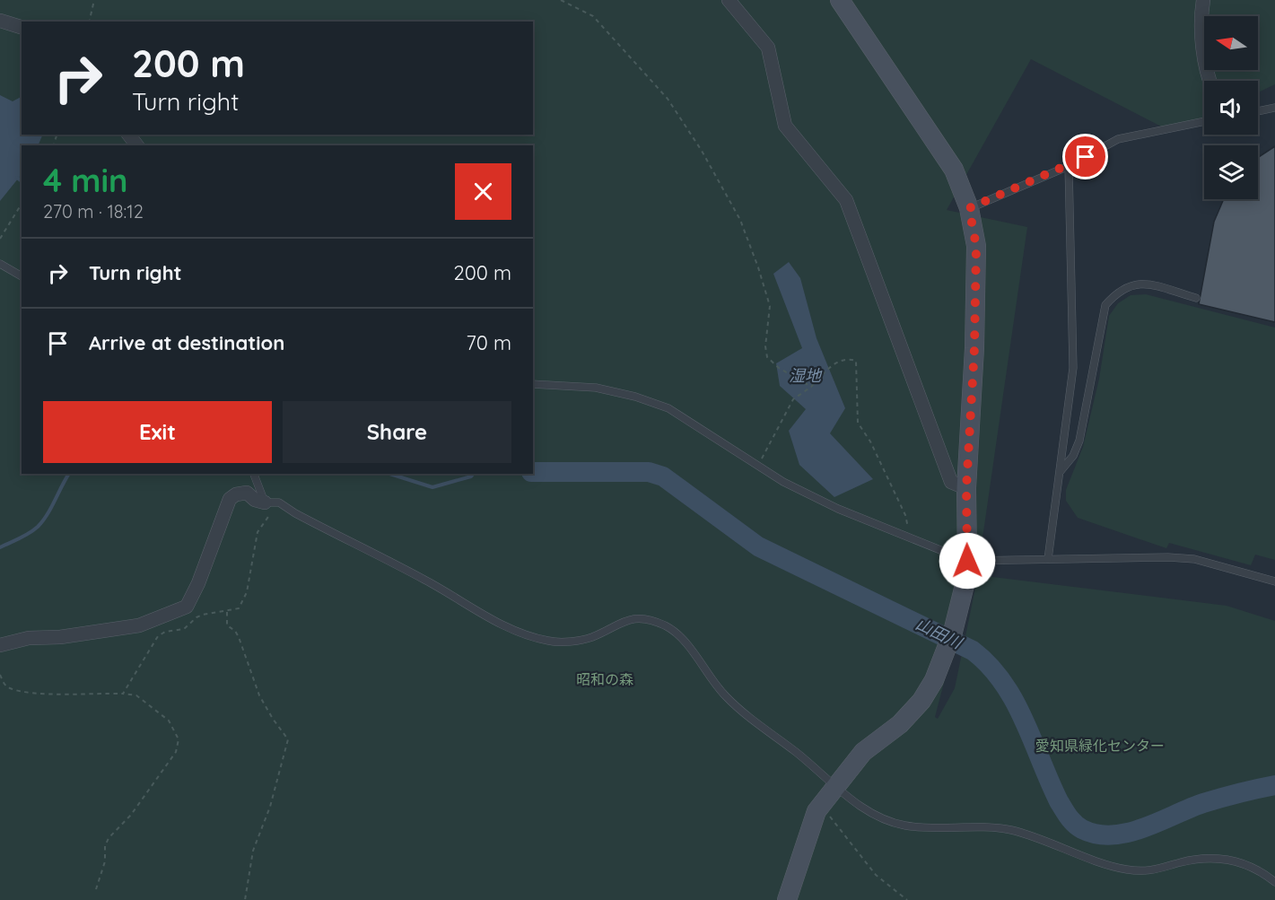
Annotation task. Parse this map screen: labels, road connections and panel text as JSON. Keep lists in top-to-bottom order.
{
  "water": ["湿地", "山田川"],
  "parks": ["昭和の森", "愛知県緑化センター"],
  "north": "left",
  "page": {
    "turn": ["200 m", "Turn right"],
    "heading": ["4 min", "270 m · 18:12"],
    "list": [
      {
        "name": "Turn right",
        "value": "200 m"
      },
      {
        "name": "Arrive at destination",
        "value": "70 m"
      }
    ],
    "buttons": ["Exit", "Share"]
  }
}
